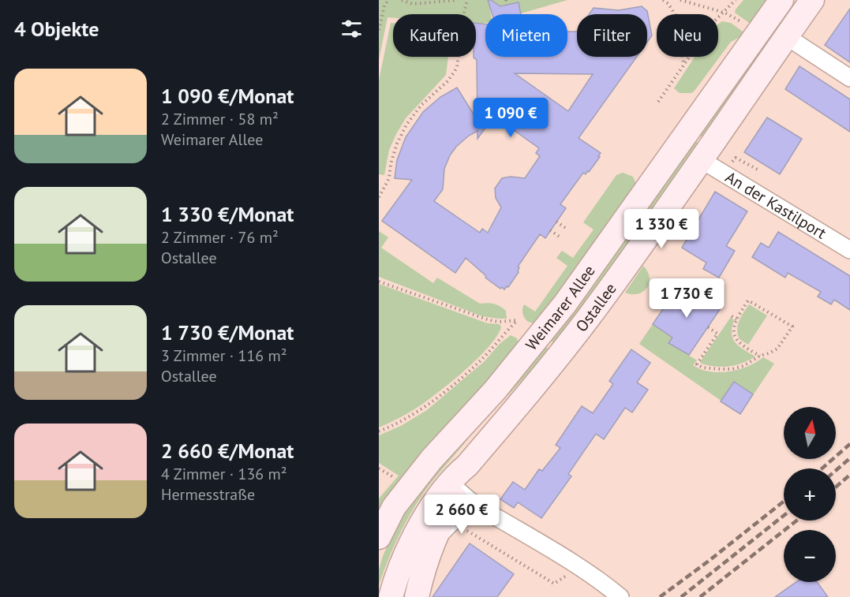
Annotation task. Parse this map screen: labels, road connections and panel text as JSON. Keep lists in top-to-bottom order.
{
  "streets": {
    "main road": ["Ostallee", "Weimarer Allee"],
    "street": ["An der Kastilport"]
  },
  "crossings": [
    ["An der Kastilport", "Ostallee"]
  ],
  "north": "top",
  "page": {
    "heading": "4 Objekte",
    "chip": [
      "Kaufen",
      "Mieten",
      "Filter",
      "Neu"
    ],
    "list": [
      {
        "name": "1 090 €/Monat",
        "note": "2 Zimmer · 58 m² · Weimarer Allee"
      },
      {
        "name": "1 330 €/Monat",
        "note": "2 Zimmer · 76 m² · Ostallee"
      },
      {
        "name": "1 730 €/Monat",
        "note": "3 Zimmer · 116 m² · Ostallee"
      },
      {
        "name": "2 660 €/Monat",
        "note": "4 Zimmer · 136 m² · Hermesstraße"
      }
    ],
    "price": [
      "1 090 €",
      "1 330 €",
      "1 730 €",
      "2 660 €"
    ],
    "map_buttons": ["+", "−"]
  }
}
